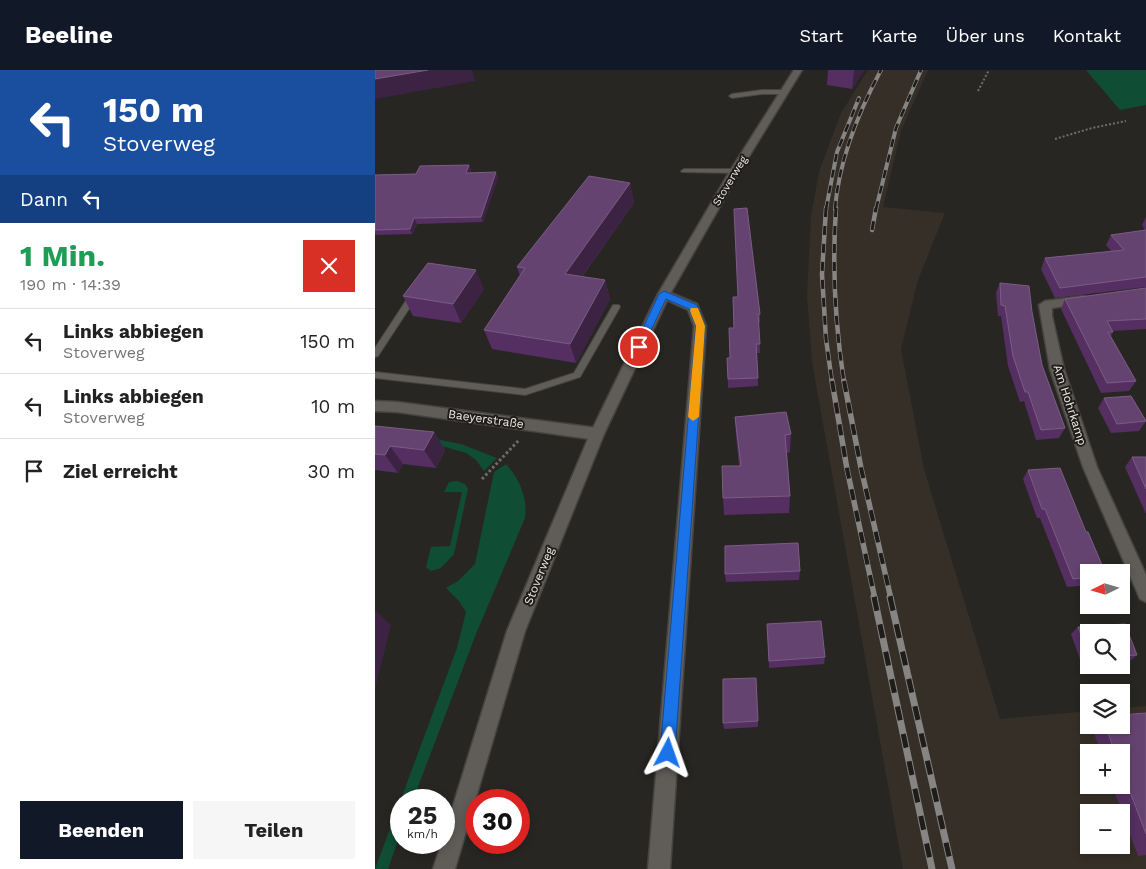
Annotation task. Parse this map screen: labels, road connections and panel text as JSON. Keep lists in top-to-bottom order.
{
  "streets": {
    "street": ["Stoverweg", "Am Hohrkamp", "Baeyerstraße"]
  },
  "crossings": [
    ["Stoverweg", "Baeyerstraße"]
  ],
  "north": "left",
  "page": {
    "header": "Beeline",
    "nav": [
      "Start",
      "Karte",
      "Über uns",
      "Kontakt"
    ],
    "turn": ["150 m", "Stoverweg"],
    "then": "Dann",
    "heading": ["1 Min.", "190 m · 14:39"],
    "list": [
      {
        "name": "Links abbiegen",
        "note": "Stoverweg",
        "value": "150 m"
      },
      {
        "name": "Links abbiegen",
        "note": "Stoverweg",
        "value": "10 m"
      },
      {
        "name": "Ziel erreicht",
        "value": "30 m"
      }
    ],
    "map_buttons": ["+", "−"],
    "speed": "25 km/h",
    "limit": "30",
    "buttons": ["Beenden", "Teilen"]
  }
}
